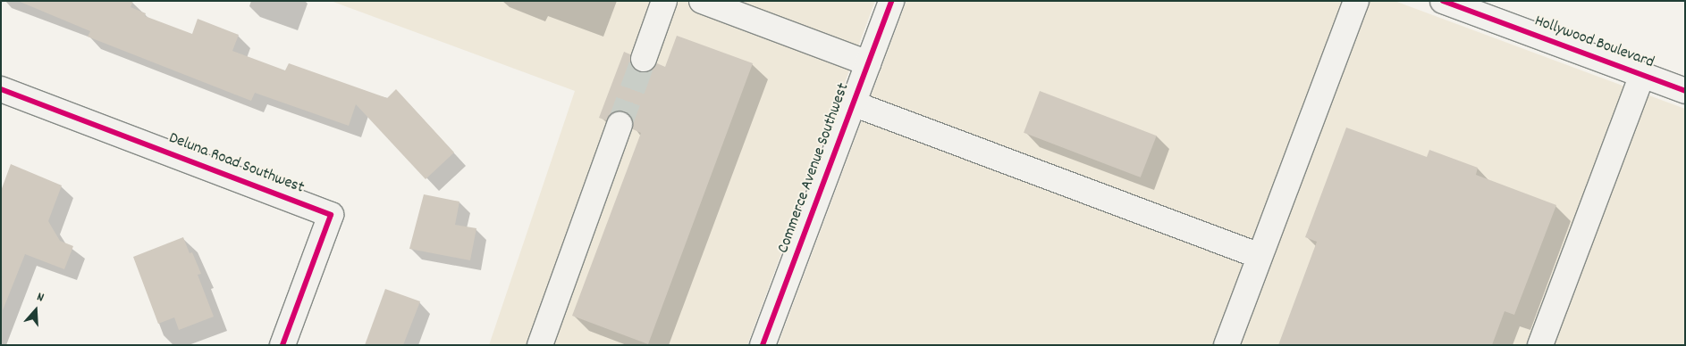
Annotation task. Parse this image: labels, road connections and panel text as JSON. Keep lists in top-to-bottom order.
{
  "streets": {
    "street": ["Hollywood Boulevard", "Deluna Road Southwest", "Commerce Avenue Southwest"]
  },
  "north": "top"
}
